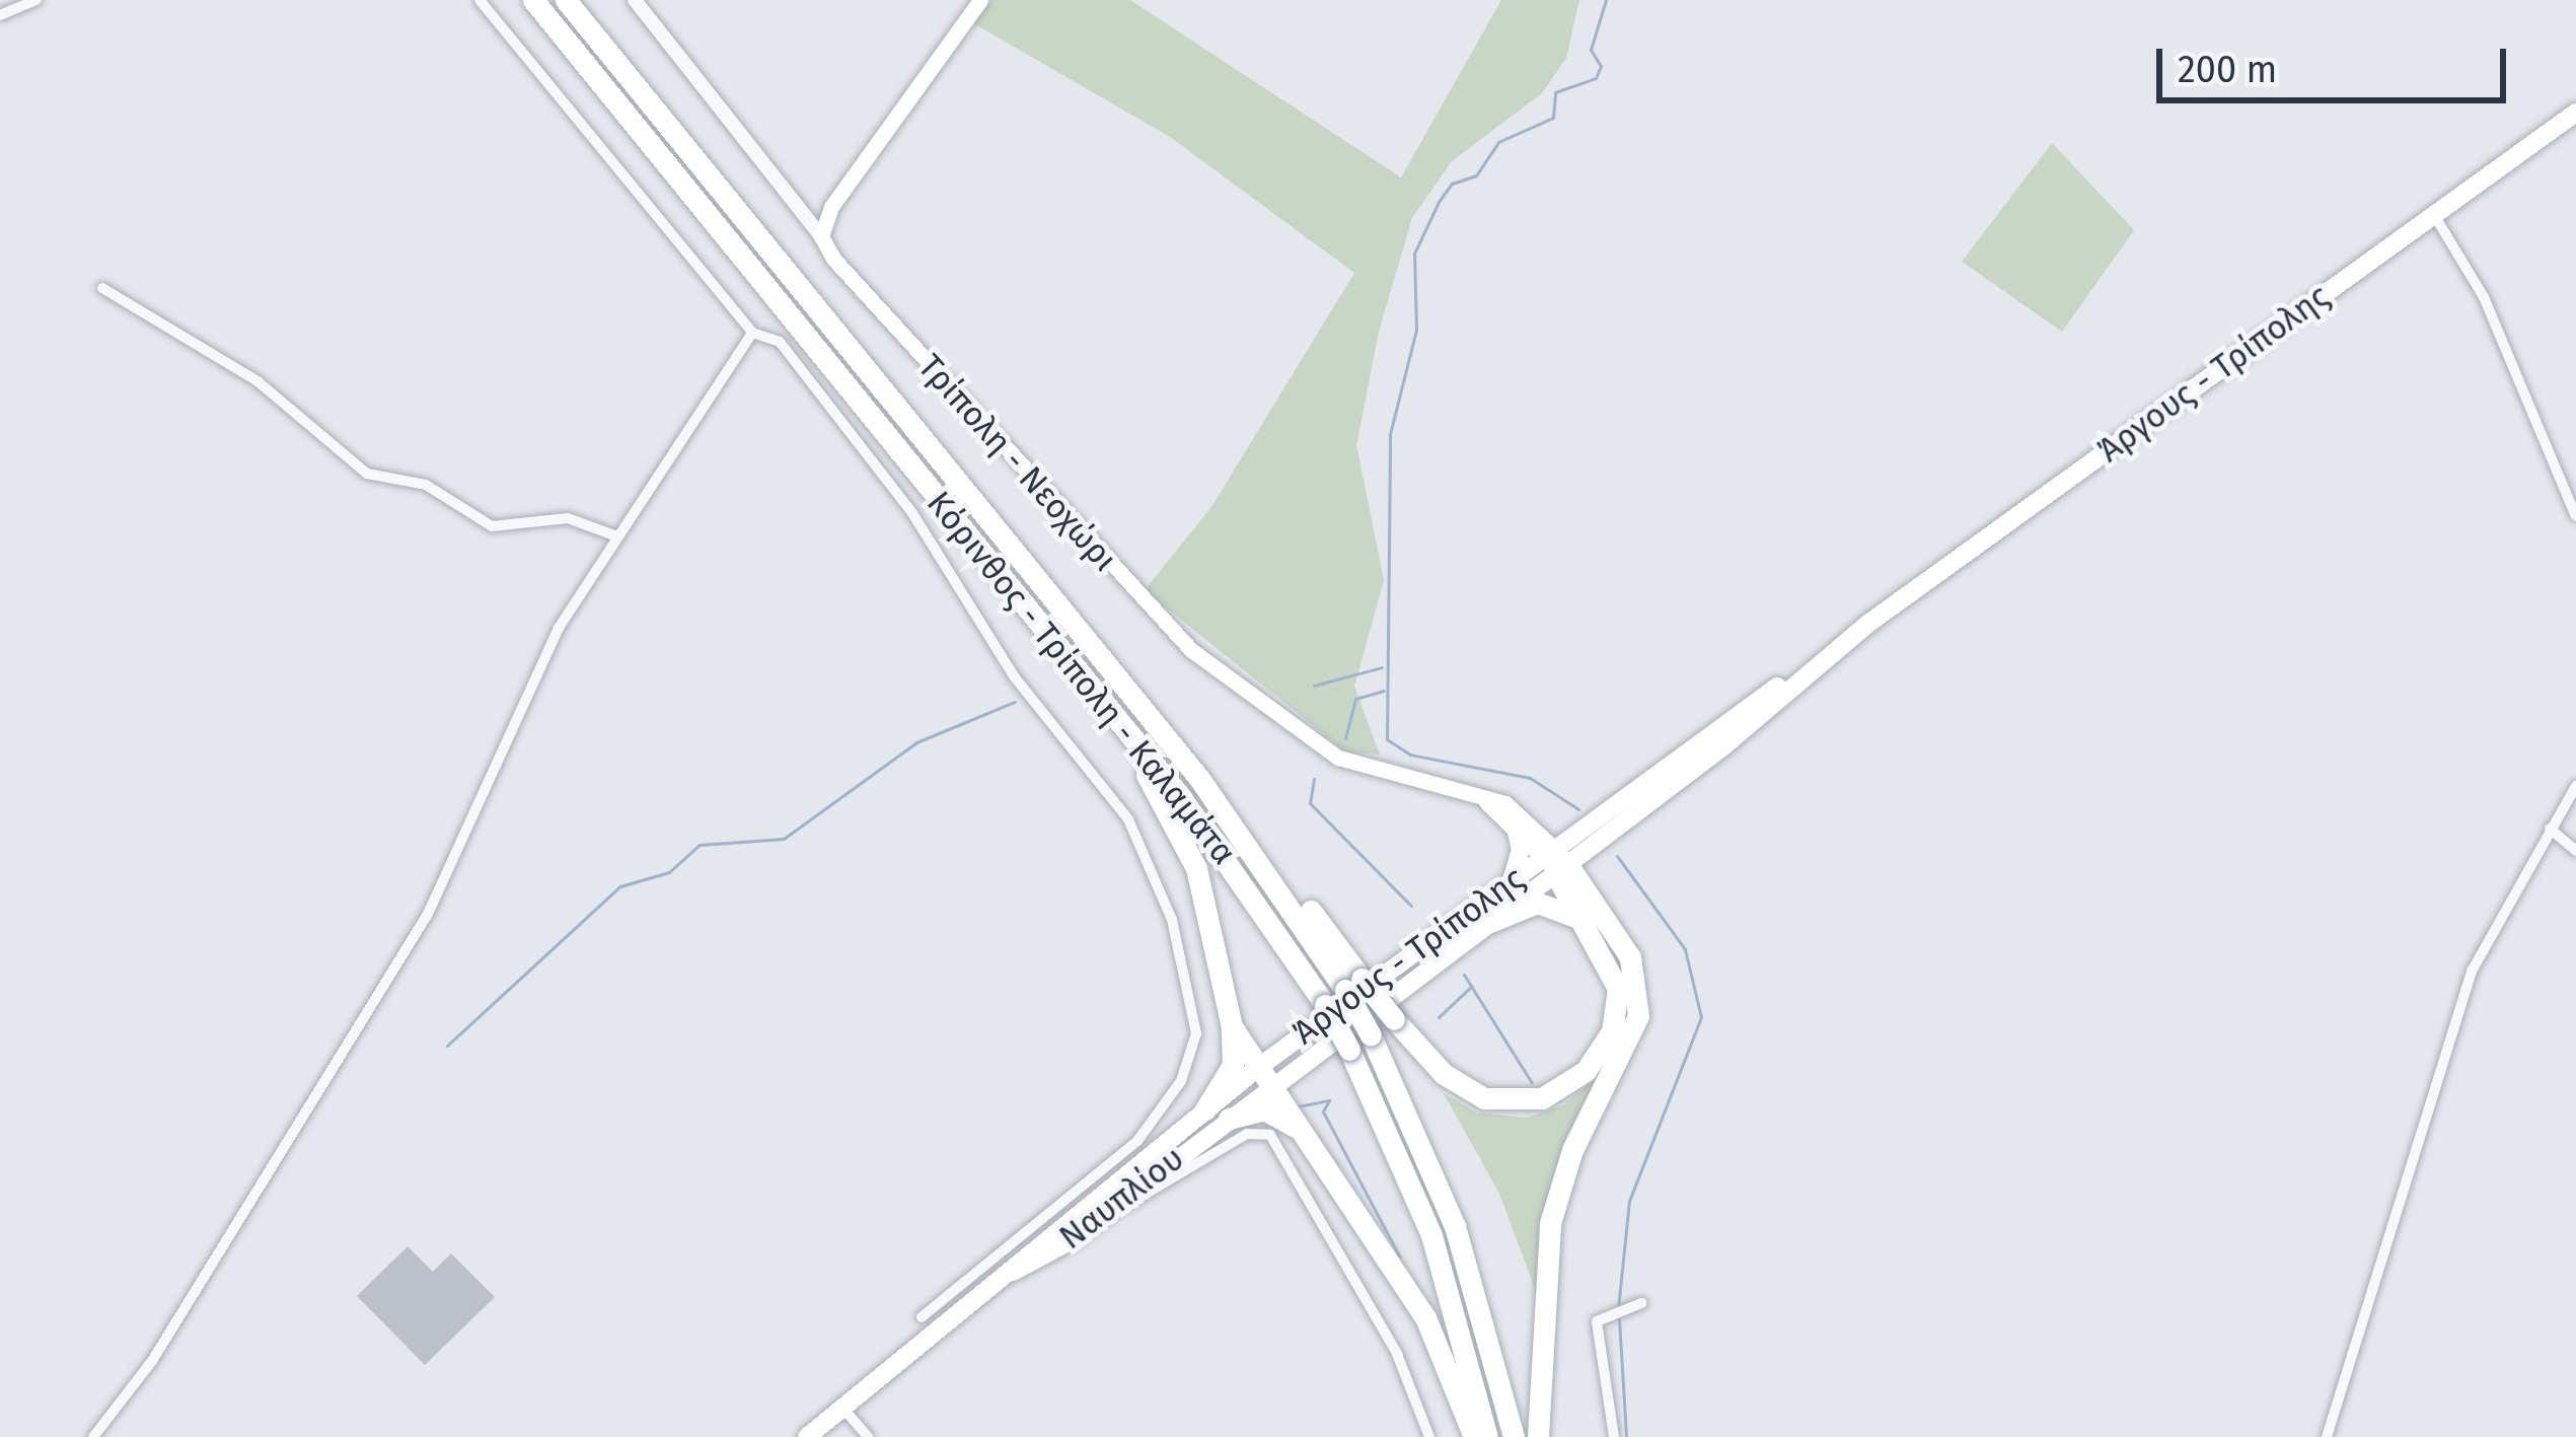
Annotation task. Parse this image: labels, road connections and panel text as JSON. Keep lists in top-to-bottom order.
{
  "streets": {
    "highway": ["Κόρινθος - Τρίπολη - Καλαμάτα"],
    "main road": ["Άργους - Τρίπολης", "Τρίπολη - Νεοχώρι", "Ναυπλίου"]
  },
  "crossings": [
    ["Άργους - Τρίπολης", "Τρίπολη - Νεοχώρι"],
    ["Άργους - Τρίπολης", "Ναυπλίου"]
  ],
  "scale_bar": "200 m"
}
